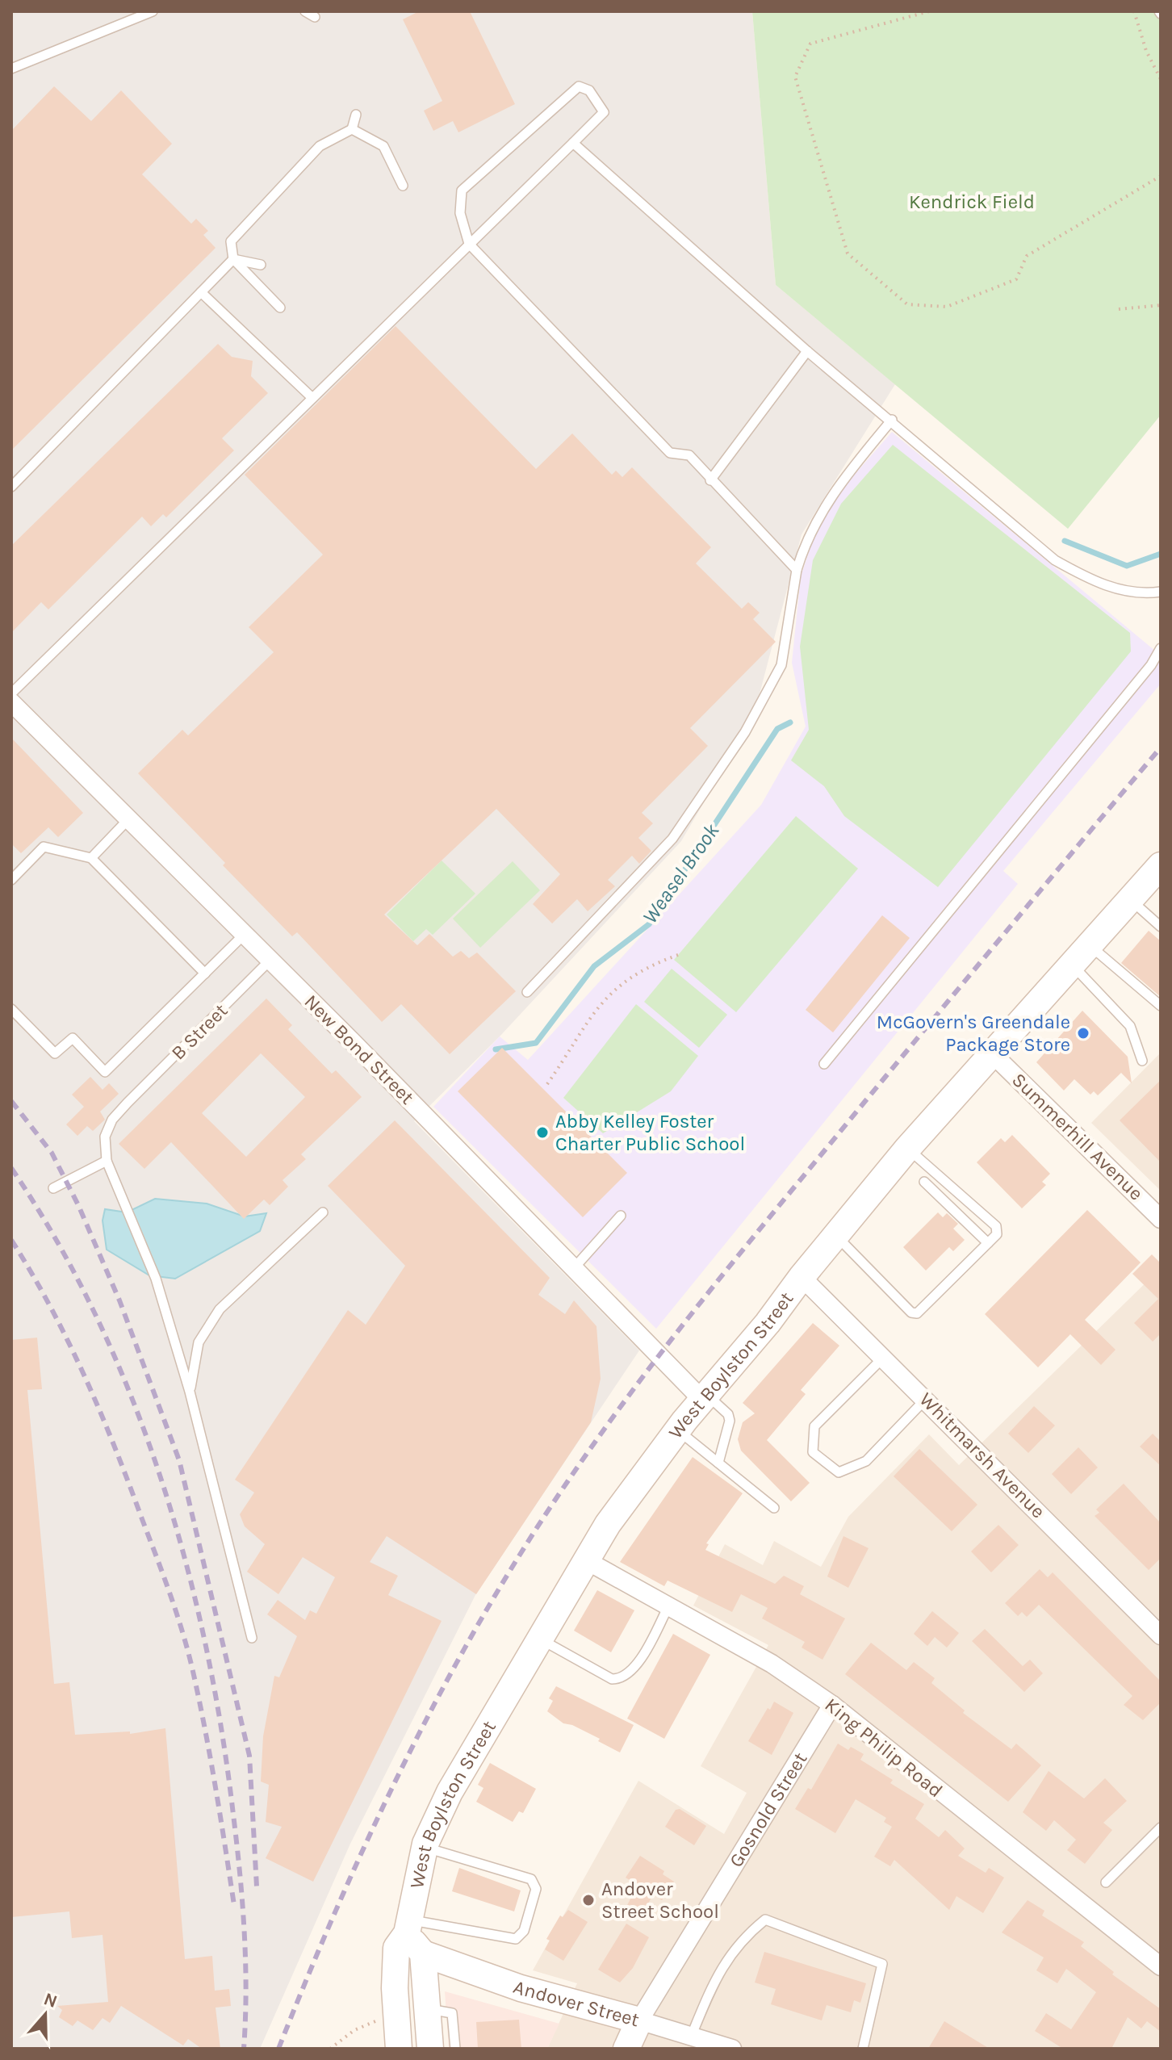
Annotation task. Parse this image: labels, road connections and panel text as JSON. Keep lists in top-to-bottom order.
{
  "streets": {
    "main road": ["West Boylston Street", "Gosnold Street", "Andover Street"],
    "street": [
      "New Bond Street",
      "Summerhill Avenue",
      "Whitmarsh Avenue",
      "King Philip Road"
    ],
    "lane": ["B Street"]
  },
  "crossings": [
    ["B Street", "New Bond Street"],
    ["New Bond Street", "West Boylston Street"],
    ["Summerhill Avenue", "West Boylston Street"],
    ["West Boylston Street", "Whitmarsh Avenue"],
    ["West Boylston Street", "King Philip Road"],
    ["King Philip Road", "Gosnold Street"],
    ["Gosnold Street", "Andover Street"]
  ],
  "water": ["Weasel Brook"],
  "parks": ["Kendrick Field"],
  "places": ["McGovern's Greendale Package Store", "Abby Kelley Foster Charter Public School", "Andover Street School"],
  "north": "top"
}
